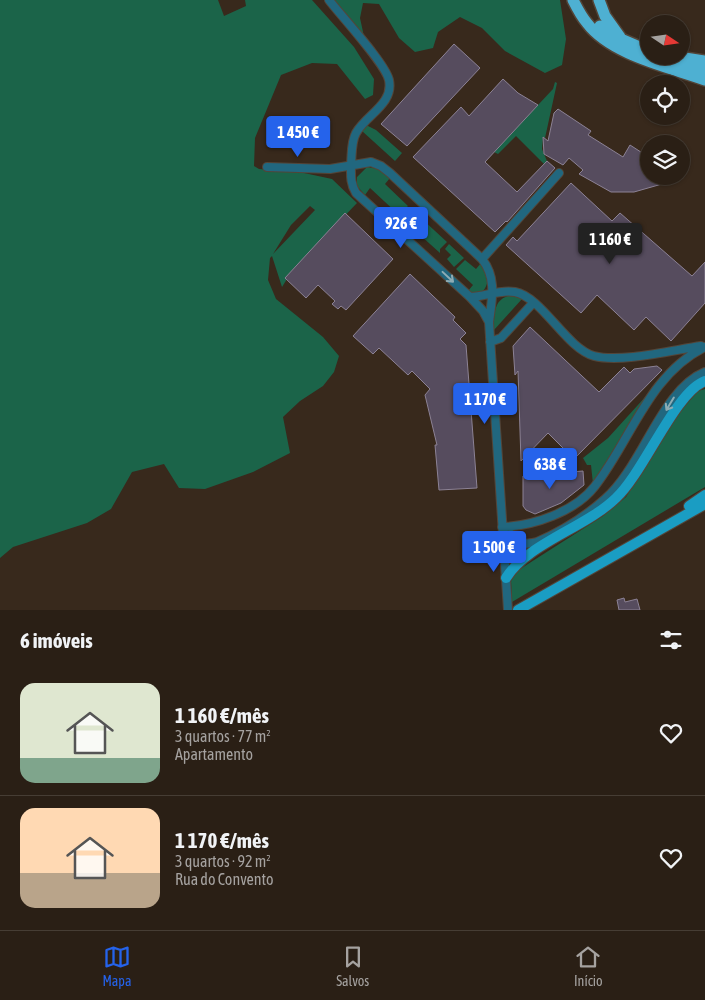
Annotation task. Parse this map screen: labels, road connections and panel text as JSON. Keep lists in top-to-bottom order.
{
  "north": "right",
  "page": {
    "price": [
      "1 450 €",
      "926 €",
      "1 160 €",
      "1 170 €",
      "638 €",
      "1 500 €"
    ],
    "heading": "6 imóveis",
    "list": [
      {
        "name": "1 160 €/mês",
        "note": "3 quartos · 77 m² · Apartamento"
      },
      {
        "name": "1 170 €/mês",
        "note": "3 quartos · 92 m² · Rua do Convento"
      }
    ],
    "tabs": ["Mapa", "Salvos", "Início"]
  }
}
